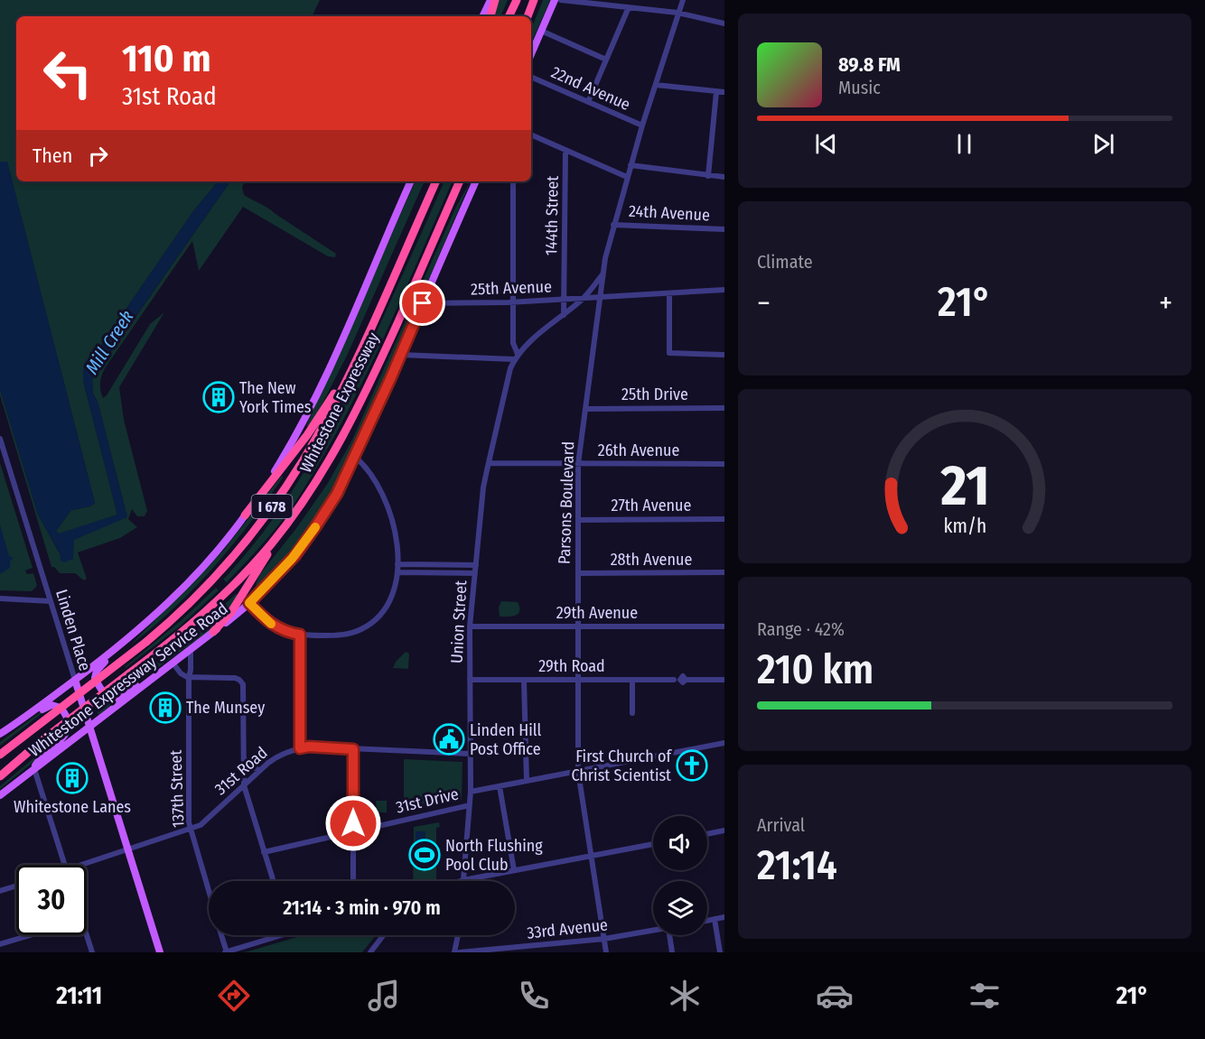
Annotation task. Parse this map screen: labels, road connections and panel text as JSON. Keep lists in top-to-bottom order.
{
  "streets": {
    "highway": ["Whitestone Expressway", "I 678"],
    "main road": ["Linden Place", "Whitestone Expressway Service Road"],
    "street": [
      "22nd Avenue",
      "24th Avenue",
      "144th Street",
      "25th Avenue",
      "25th Drive",
      "26th Avenue",
      "Parsons Boulevard",
      "27th Avenue",
      "28th Avenue",
      "29th Avenue",
      "Union Street",
      "29th Road",
      "31st Road",
      "137th Street",
      "31st Drive",
      "33rd Avenue"
    ]
  },
  "crossings": [
    ["22nd Avenue", "Parsons Boulevard"],
    ["24th Avenue", "Parsons Boulevard"],
    ["144th Street", "25th Avenue"],
    ["25th Avenue", "Parsons Boulevard"],
    ["25th Avenue", "Whitestone Expressway Service Road"],
    ["25th Drive", "Parsons Boulevard"],
    ["26th Avenue", "Parsons Boulevard"],
    ["26th Avenue", "Union Street"],
    ["Parsons Boulevard", "27th Avenue"],
    ["Parsons Boulevard", "28th Avenue"],
    ["Parsons Boulevard", "29th Avenue"],
    ["Parsons Boulevard", "29th Road"],
    ["Parsons Boulevard", "33rd Avenue"],
    ["29th Avenue", "Union Street"],
    ["Union Street", "29th Road"],
    ["Union Street", "31st Road"],
    ["Union Street", "31st Drive"],
    ["Linden Place", "Whitestone Expressway Service Road"],
    ["Linden Place", "31st Road"],
    ["Whitestone Expressway Service Road", "137th Street"],
    ["31st Road", "137th Street"]
  ],
  "water": ["Mill Creek"],
  "places": {
    "building": ["The New York Times", "The Munsey", "Whitestone Lanes"],
    "public building": ["Linden Hill Post Office"],
    "church": ["First Church of Christ Scientist"],
    "sports": ["North Flushing Pool Club"]
  },
  "page": {
    "turn": ["110 m", "31st Road"],
    "song": ["89.8 FM", "Music"],
    "then": "Then",
    "tile": [
      "Climate",
      ["Range · 42%", "210 km"],
      ["Arrival", "21:14"]
    ],
    "heat": ["−", "21°", "+"],
    "limit": "30",
    "trip": "21:14 · 3 min · 970 m",
    "tabs": ["21:11", "21°"],
    "gauge": ["21", "km/h"]
  }
}
